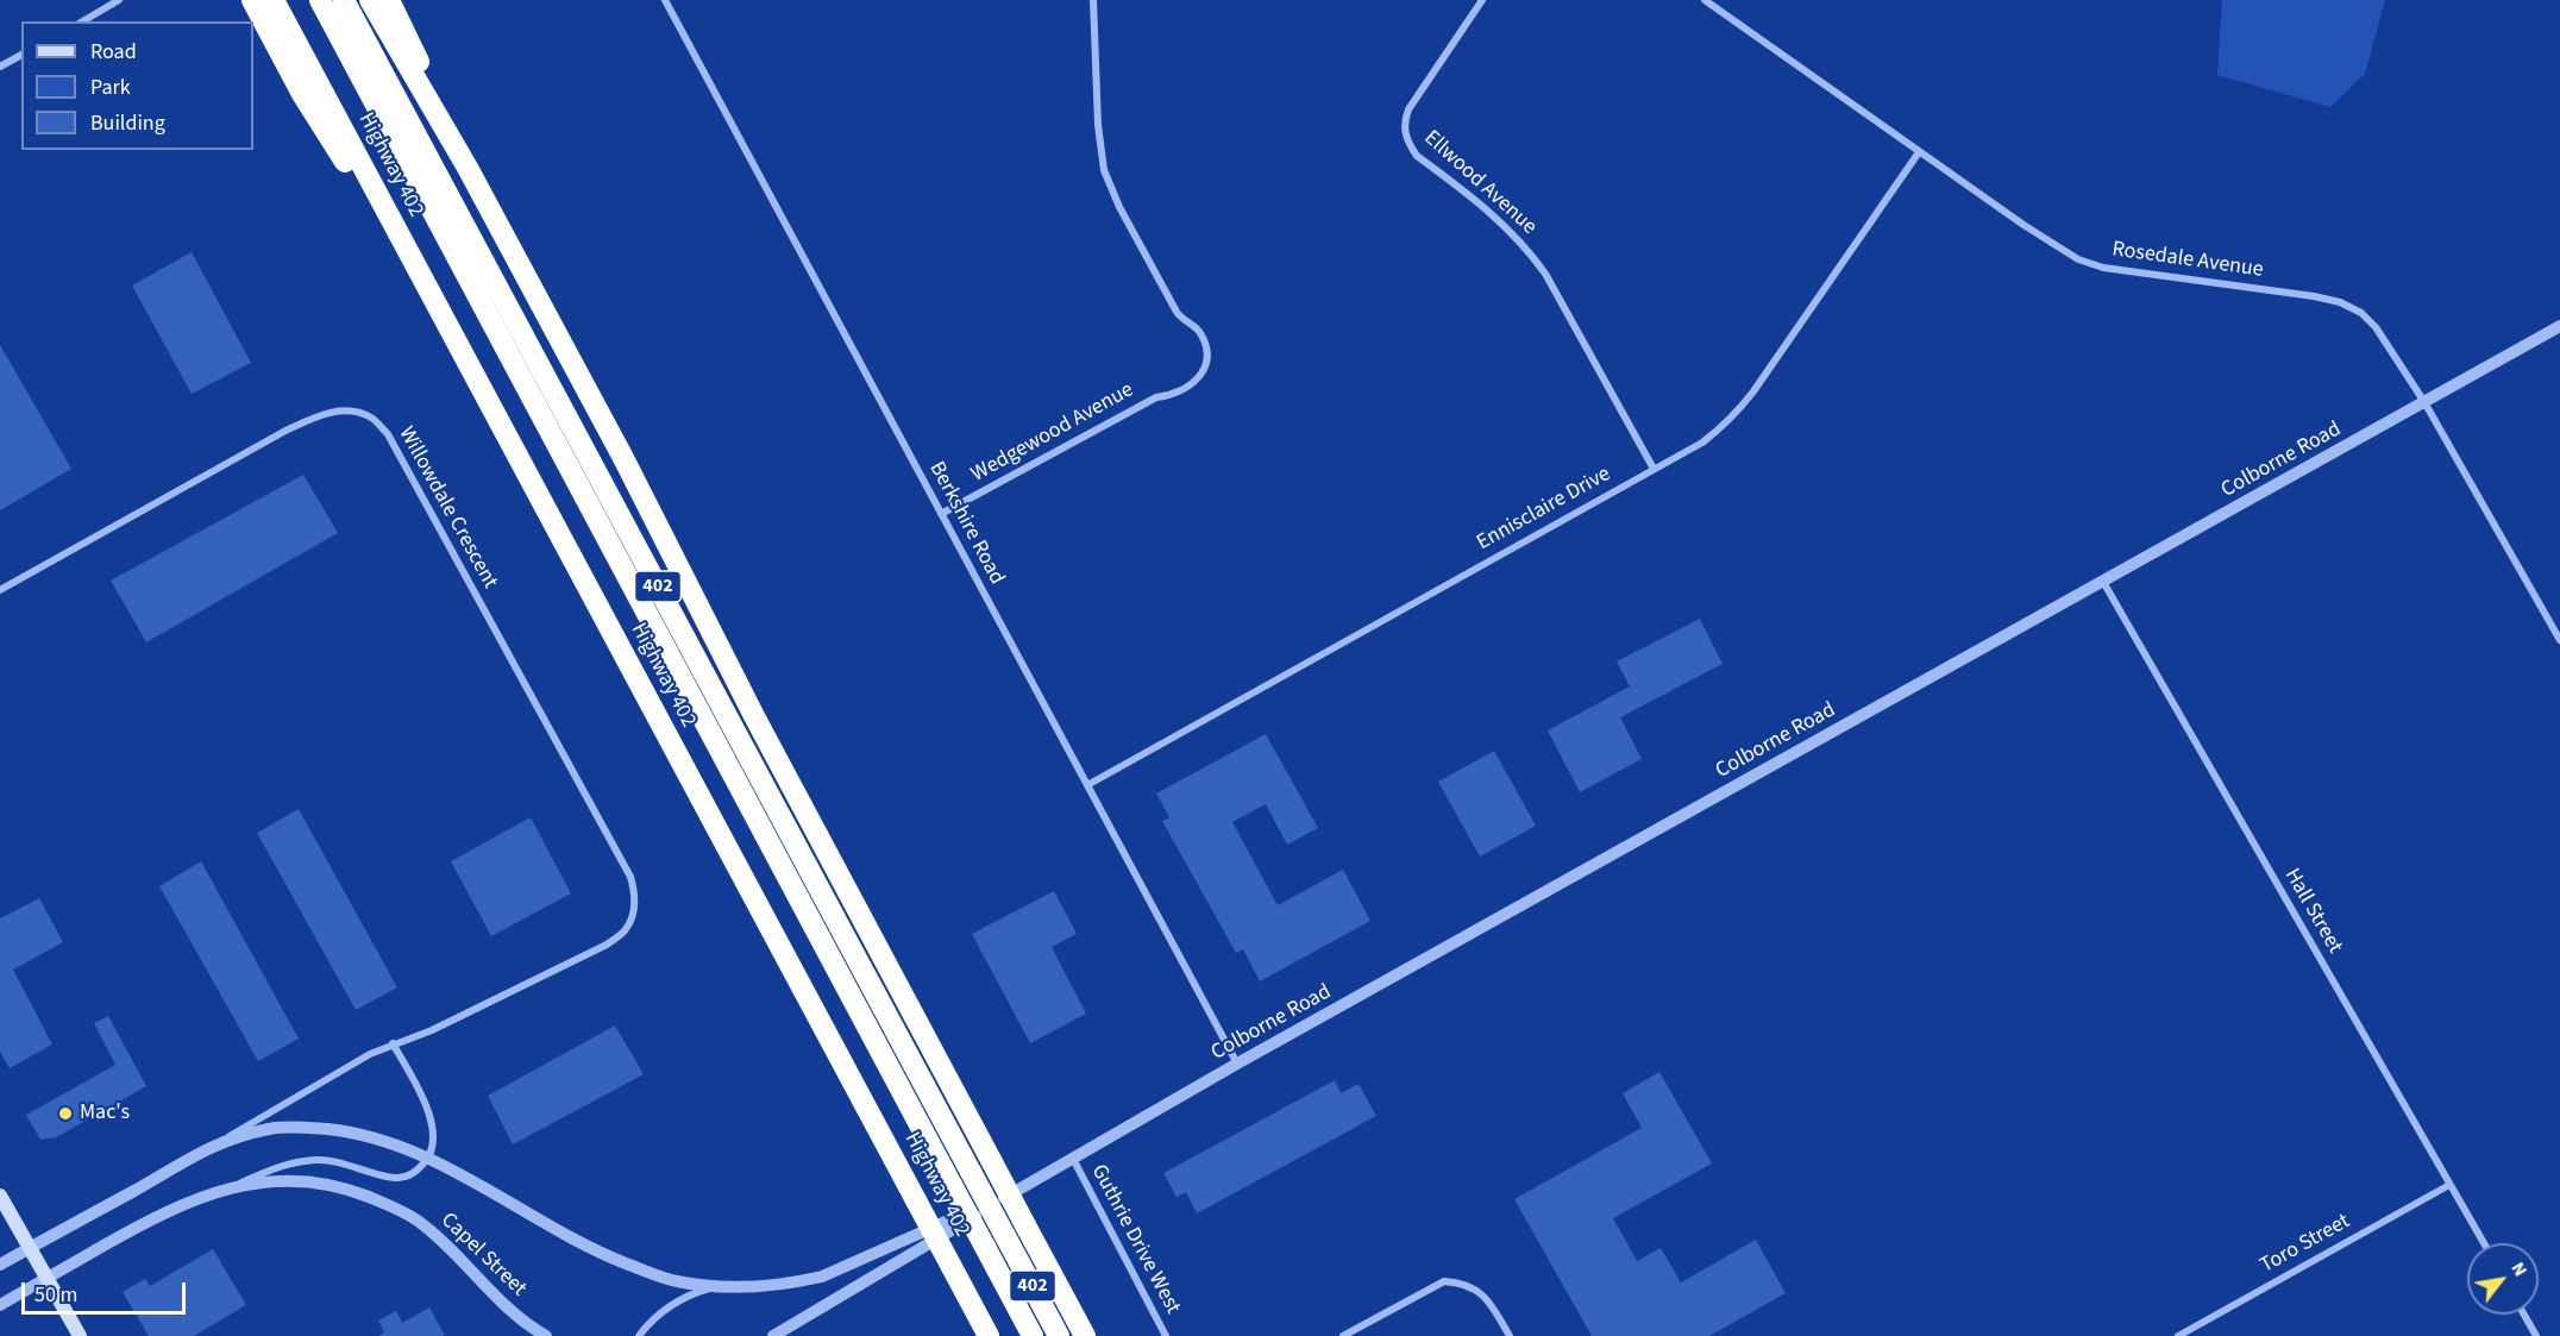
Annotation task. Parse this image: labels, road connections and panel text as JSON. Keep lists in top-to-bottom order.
{
  "streets": {
    "highway": ["Highway 402", "402"],
    "street": [
      "Ellwood Avenue",
      "Rosedale Avenue",
      "Wedgewood Avenue",
      "Colborne Road",
      "Willowdale Crescent",
      "Ennisclaire Drive",
      "Berkshire Road",
      "Hall Street",
      "Guthrie Drive West",
      "Toro Street",
      "Capel Street"
    ]
  },
  "crossings": [
    ["Ellwood Avenue", "Ennisclaire Drive"],
    ["Rosedale Avenue", "Colborne Road"],
    ["Rosedale Avenue", "Ennisclaire Drive"],
    ["Wedgewood Avenue", "Berkshire Road"],
    ["Colborne Road", "Berkshire Road"],
    ["Colborne Road", "Hall Street"],
    ["Colborne Road", "Guthrie Drive West"],
    ["Ennisclaire Drive", "Berkshire Road"],
    ["Hall Street", "Toro Street"]
  ],
  "places": ["Mac's"],
  "legend": ["Road", "Park", "Building"],
  "scale_bar": "50 m",
  "north": "top right"
}
